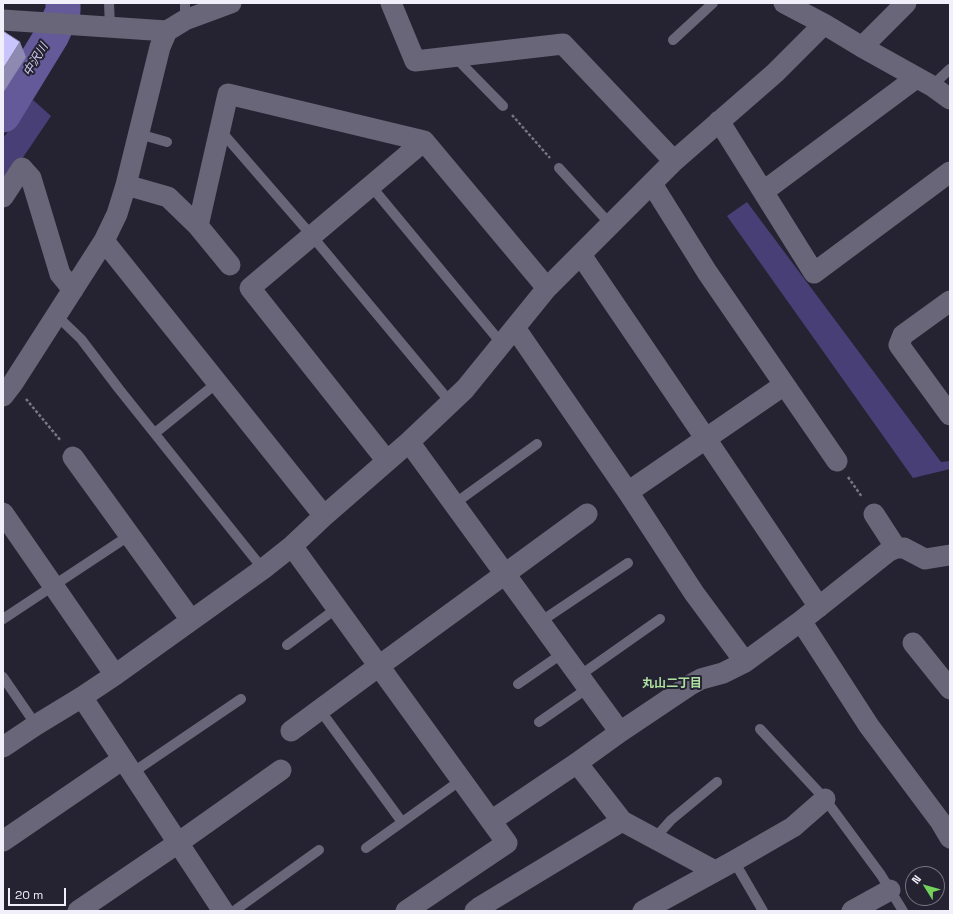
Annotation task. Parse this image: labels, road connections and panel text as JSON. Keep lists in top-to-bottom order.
{
  "districts": ["丸山二丁目"],
  "water": ["中沢川"],
  "scale_bar": "20 m",
  "north": "top left"
}
